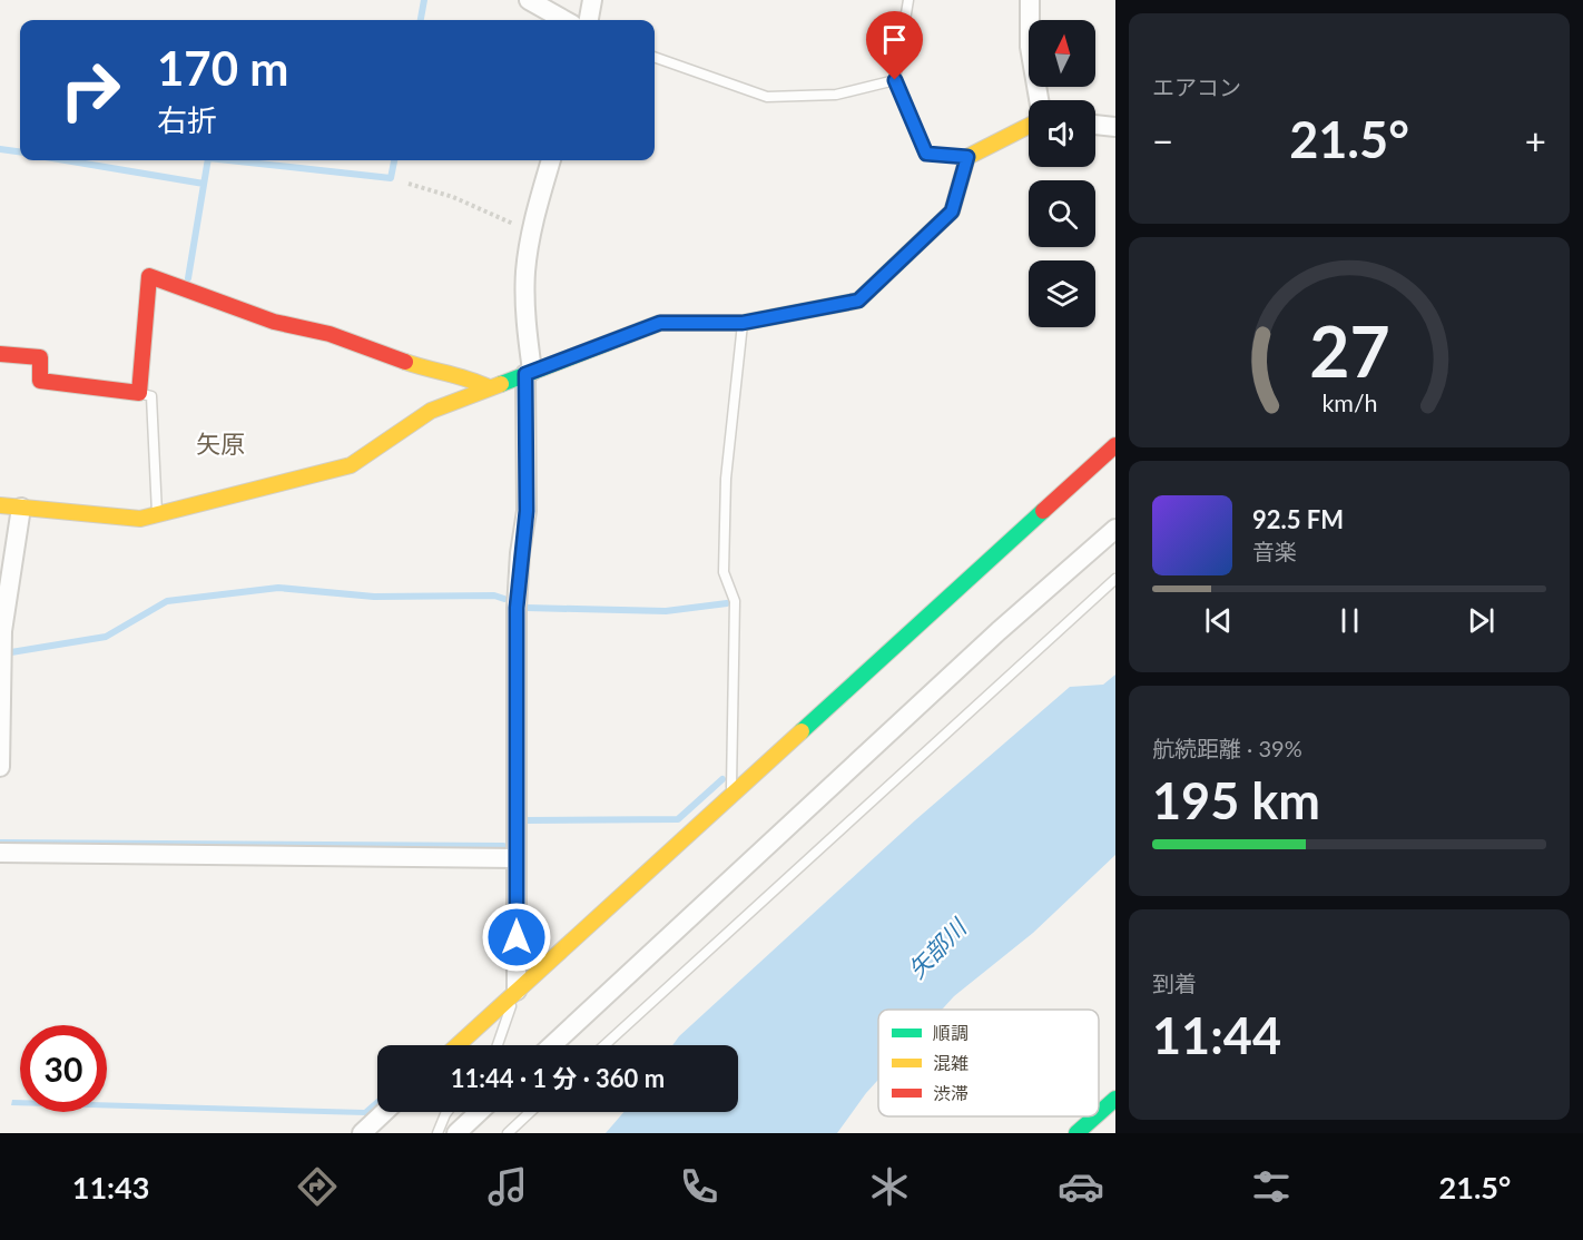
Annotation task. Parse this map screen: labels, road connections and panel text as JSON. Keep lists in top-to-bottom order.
{
  "districts": ["矢原"],
  "water": ["矢部川"],
  "legend": ["順調", "混雑", "渋滞"],
  "north": "top",
  "page": {
    "tile": [
      "エアコン",
      ["航続距離 · 39%", "195 km"],
      ["到着", "11:44"]
    ],
    "turn": ["170 m", "右折"],
    "heat": ["−", "21.5°", "+"],
    "song": ["92.5 FM", "音楽"],
    "limit": "30",
    "trip": "11:44 · 1 分 · 360 m",
    "tabs": ["11:43", "21.5°"],
    "gauge": ["27", "km/h"]
  }
}
